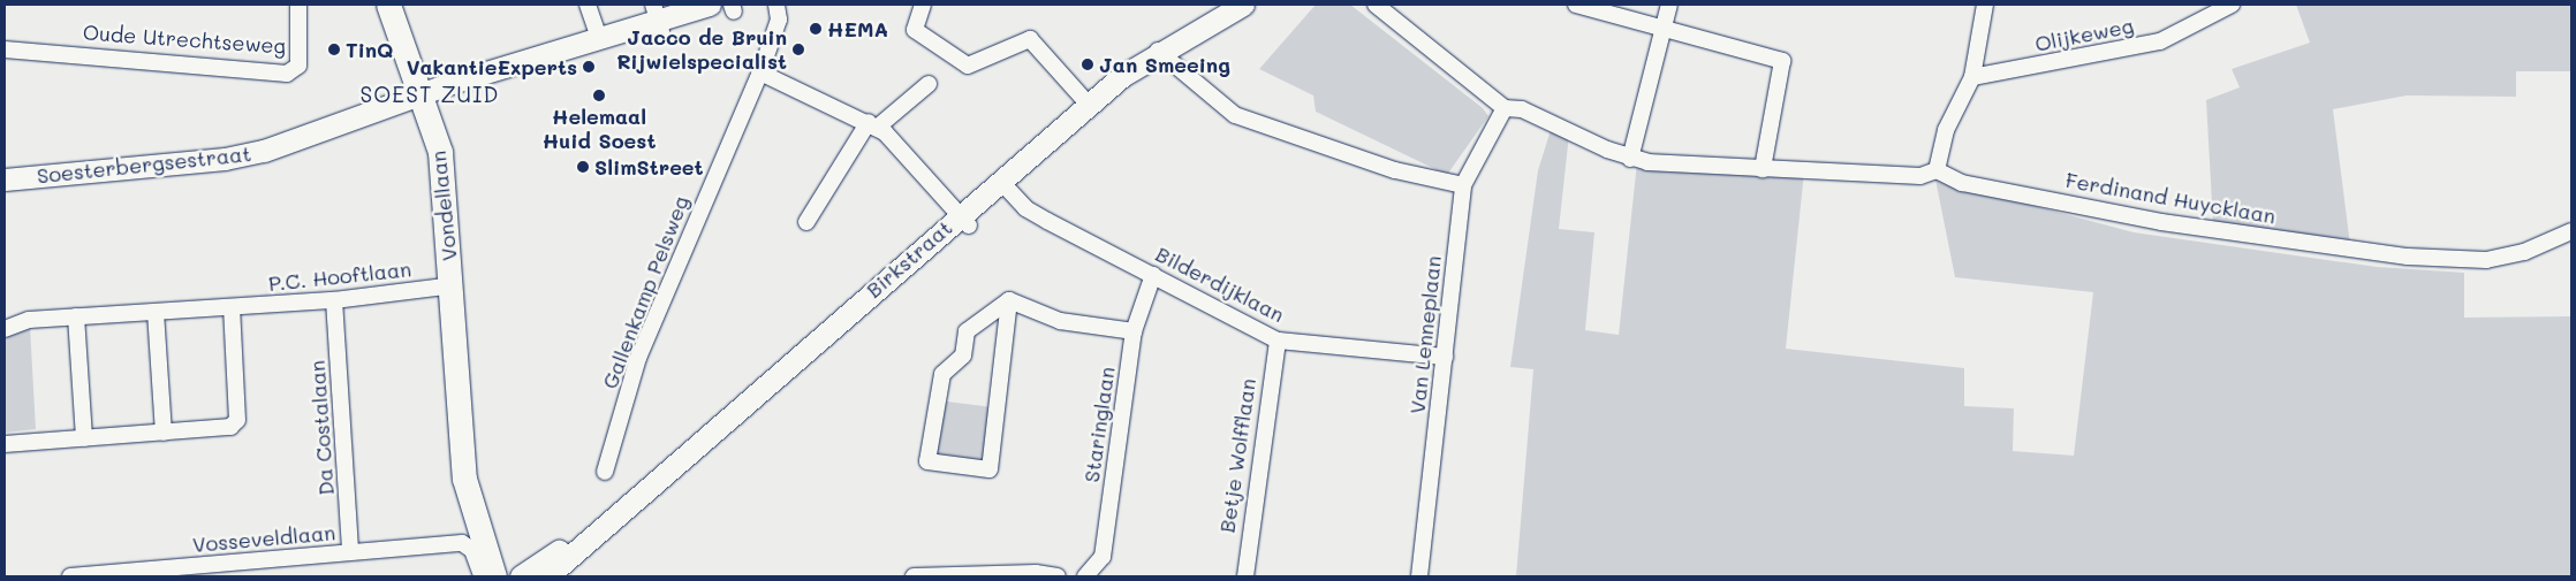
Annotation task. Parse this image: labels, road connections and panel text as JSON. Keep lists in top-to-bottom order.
{
  "streets": {
    "main road": ["Soesterbergsestraat", "Vondellaan", "Birkstraat"],
    "street": [
      "Olijkeweg",
      "Oude Utrechtseweg",
      "Ferdinand Huycklaan",
      "P.C. Hooftlaan",
      "Bilderdijklaan",
      "Gallenkamp Pelsweg",
      "Van Lenneplaan",
      "Staringlaan",
      "Da Costalaan",
      "Betje Wolfflaan",
      "Vosseveldlaan"
    ]
  },
  "crossings": [
    ["Soesterbergsestraat", "Vondellaan"],
    ["Vondellaan", "P.C. Hooftlaan"],
    ["Birkstraat", "Bilderdijklaan"],
    ["P.C. Hooftlaan", "Da Costalaan"],
    ["Bilderdijklaan", "Van Lenneplaan"],
    ["Bilderdijklaan", "Staringlaan"],
    ["Bilderdijklaan", "Betje Wolfflaan"],
    ["Da Costalaan", "Vosseveldlaan"]
  ],
  "districts": ["SOEST ZUID"],
  "places": [
    "HEMA",
    "TinQ",
    "Jacco de Bruin Rijwielspecialist",
    "Jan Smeeing",
    "VakantieExperts",
    "Helemaal Huid Soest",
    "SlimStreet"
  ]
}
